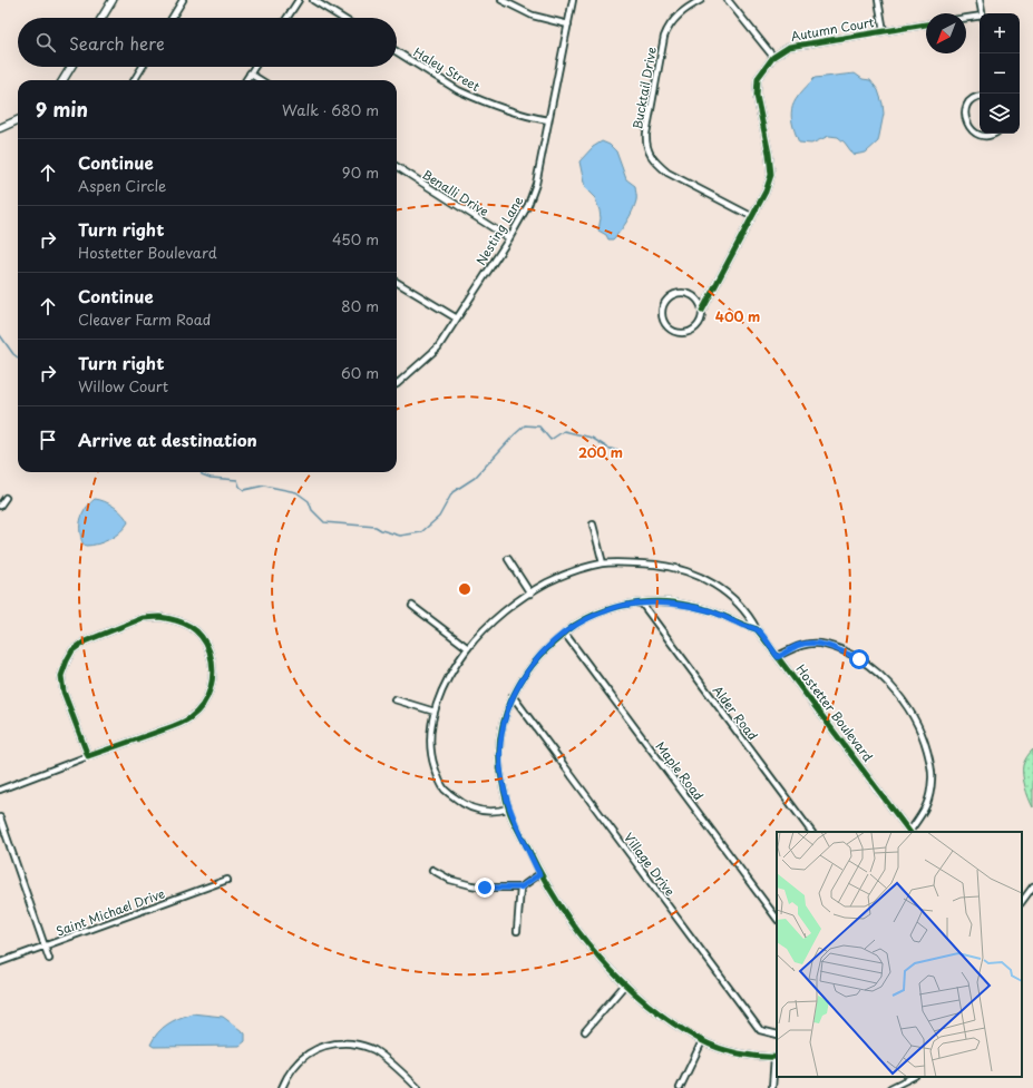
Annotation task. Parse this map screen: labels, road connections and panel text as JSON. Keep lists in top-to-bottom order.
{
  "streets": {
    "street": [
      "Autumn Court",
      "Haley Street",
      "Bucktail Drive",
      "Benalli Drive",
      "Nesting Lane",
      "Alder Road",
      "Hostetter Boulevard",
      "Maple Road",
      "Village Drive",
      "Saint Michael Drive"
    ]
  },
  "crossings": [
    ["Autumn Court", "Bucktail Drive"],
    ["Haley Street", "Nesting Lane"],
    ["Benalli Drive", "Nesting Lane"]
  ],
  "north": "bottom left",
  "page": {
    "map_buttons": ["+", "−"],
    "search": "Search here",
    "heading": ["9 min", "Walk · 680 m"],
    "list": [
      ["Continue", "Aspen Circle", "90 m"],
      ["Turn right", "Hostetter Boulevard", "450 m"],
      ["Continue", "Cleaver Farm Road", "80 m"],
      ["Turn right", "Willow Court", "60 m"],
      "Arrive at destination"
    ]
  },
  "rings": ["400 m", "200 m"]
}
